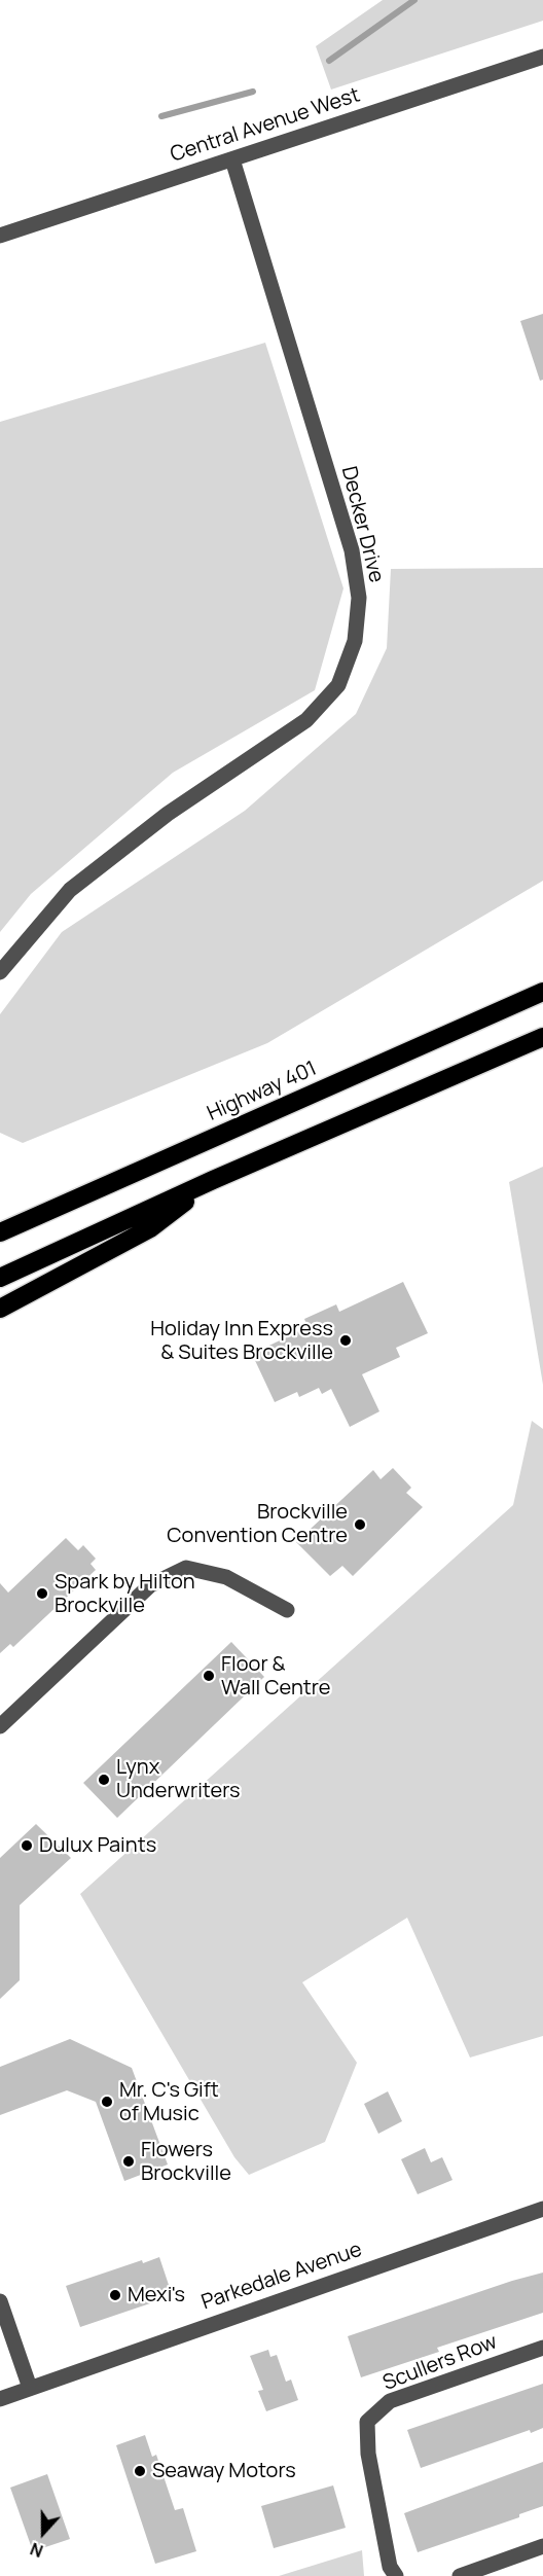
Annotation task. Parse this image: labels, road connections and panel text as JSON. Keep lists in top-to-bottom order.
{
  "streets": {
    "highway": ["Highway 401"],
    "street": [
      "Central Avenue West",
      "Decker Drive",
      "Parkedale Avenue",
      "Scullers Row"
    ]
  },
  "crossings": [
    ["Central Avenue West", "Decker Drive"]
  ],
  "places": [
    "Holiday Inn Express & Suites Brockville",
    "Brockville Convention Centre",
    "Spark by Hilton Brockville",
    "Floor & Wall Centre",
    "Lynx Underwriters",
    "Dulux Paints",
    "Mr. C's Gift of Music",
    "Flowers Brockville",
    "Mexi's",
    "Seaway Motors"
  ],
  "north": "bottom"
}
